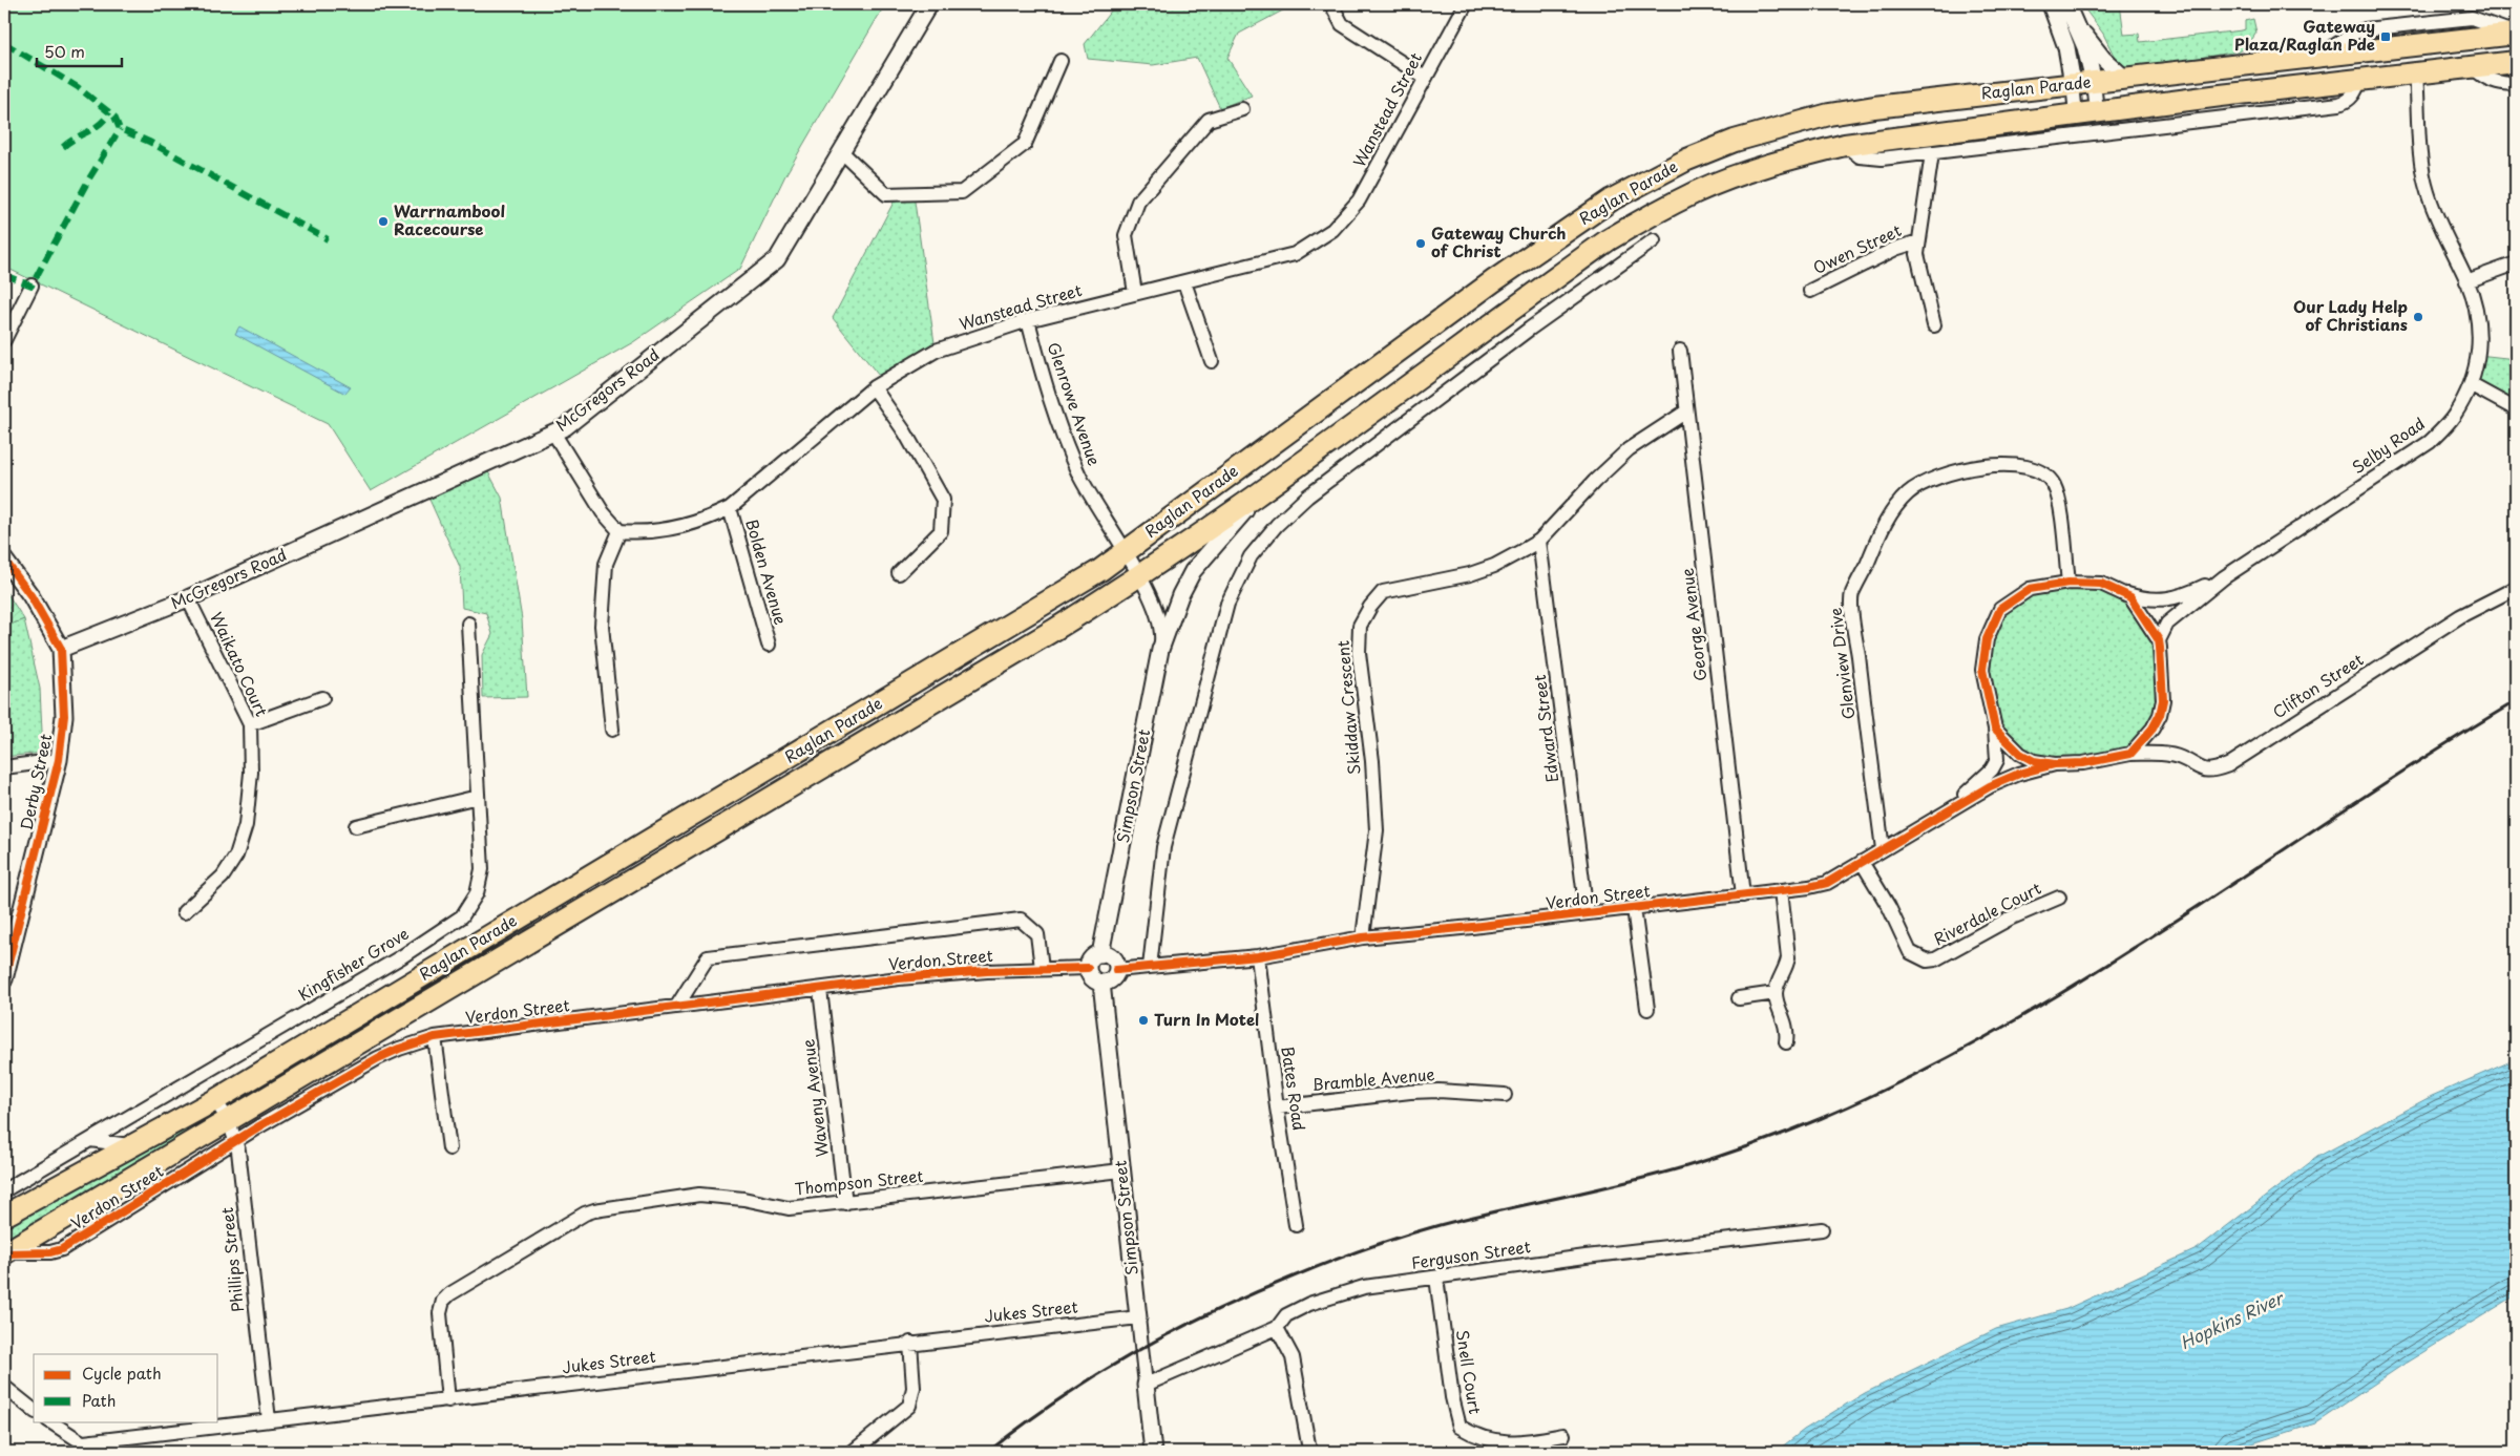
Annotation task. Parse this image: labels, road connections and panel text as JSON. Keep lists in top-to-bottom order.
{
  "streets": {
    "highway": ["Raglan Parade"],
    "street": [
      "Wanstead Street",
      "Owen Street",
      "McGregors Road",
      "Glenrowe Avenue",
      "Selby Road",
      "Bolden Avenue",
      "George Avenue",
      "Glenview Drive",
      "Waikato Court",
      "Clifton Street",
      "Skiddaw Crescent",
      "Edward Street",
      "Derby Street",
      "Simpson Street",
      "Verdon Street",
      "Riverdale Court",
      "Kingfisher Grove",
      "Bramble Avenue",
      "Bates Road",
      "Waveny Avenue",
      "Thompson Street",
      "Ferguson Street",
      "Phillips Street",
      "Jukes Street",
      "Snell Court"
    ]
  },
  "crossings": [
    ["Raglan Parade", "Glenrowe Avenue"],
    ["Raglan Parade", "Selby Road"],
    ["Raglan Parade", "Simpson Street"],
    ["Raglan Parade", "Verdon Street"],
    ["Raglan Parade", "Phillips Street"],
    ["Wanstead Street", "Glenrowe Avenue"],
    ["Wanstead Street", "Bolden Avenue"],
    ["McGregors Road", "Waikato Court"],
    ["McGregors Road", "Derby Street"],
    ["Glenrowe Avenue", "Simpson Street"],
    ["Selby Road", "Glenview Drive"],
    ["Selby Road", "Clifton Street"],
    ["Selby Road", "Verdon Street"],
    ["George Avenue", "Skiddaw Crescent"],
    ["George Avenue", "Verdon Street"],
    ["Glenview Drive", "Clifton Street"],
    ["Glenview Drive", "Verdon Street"],
    ["Clifton Street", "Verdon Street"],
    ["Skiddaw Crescent", "Edward Street"],
    ["Skiddaw Crescent", "Verdon Street"],
    ["Edward Street", "Verdon Street"],
    ["Simpson Street", "Verdon Street"],
    ["Simpson Street", "Thompson Street"],
    ["Simpson Street", "Ferguson Street"],
    ["Simpson Street", "Jukes Street"],
    ["Verdon Street", "Riverdale Court"],
    ["Verdon Street", "Bates Road"],
    ["Verdon Street", "Waveny Avenue"],
    ["Verdon Street", "Phillips Street"],
    ["Bramble Avenue", "Bates Road"],
    ["Waveny Avenue", "Thompson Street"],
    ["Thompson Street", "Jukes Street"],
    ["Ferguson Street", "Snell Court"],
    ["Phillips Street", "Jukes Street"]
  ],
  "water": ["Hopkins River"],
  "places": {
    "transit": ["Gateway Plaza/Raglan Pde"],
    "other": [
      "Warrnambool Racecourse",
      "Gateway Church of Christ",
      "Our Lady Help of Christians",
      "Turn In Motel"
    ]
  },
  "legend": ["Cycle path", "Path"],
  "scale_bar": "50 m"
}
